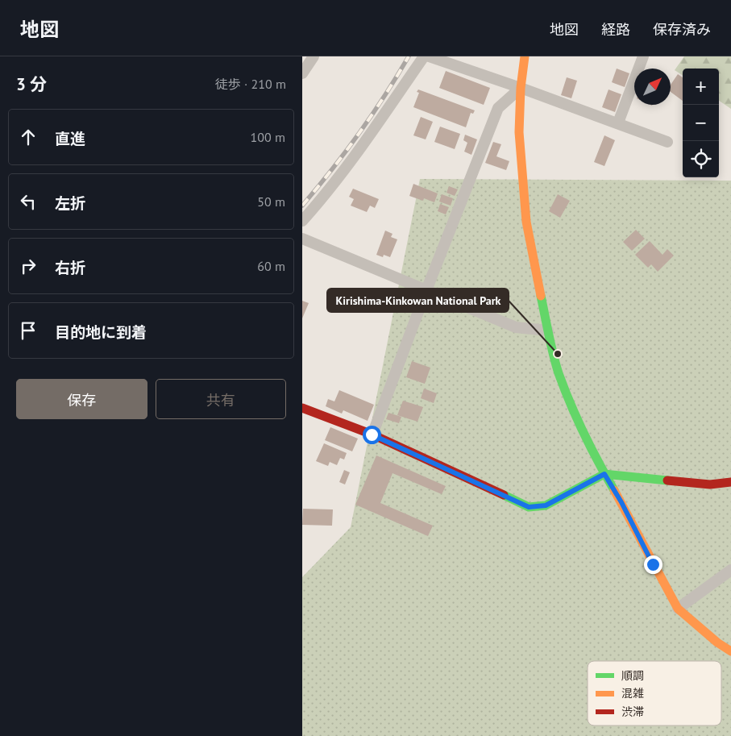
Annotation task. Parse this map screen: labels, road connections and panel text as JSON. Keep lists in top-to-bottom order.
{
  "places": ["Kirishima-Kinkowan National Park"],
  "legend": ["順調", "混雑", "渋滞"],
  "north": "top right",
  "page": {
    "header": "地図",
    "nav": ["地図", "経路", "保存済み"],
    "heading": ["3 分", "徒歩 · 210 m"],
    "map_buttons": ["+", "−"],
    "list": [
      ["直進", "100 m"],
      ["左折", "50 m"],
      ["右折", "60 m"],
      "目的地に到着"
    ],
    "buttons": ["保存", "共有"]
  }
}
